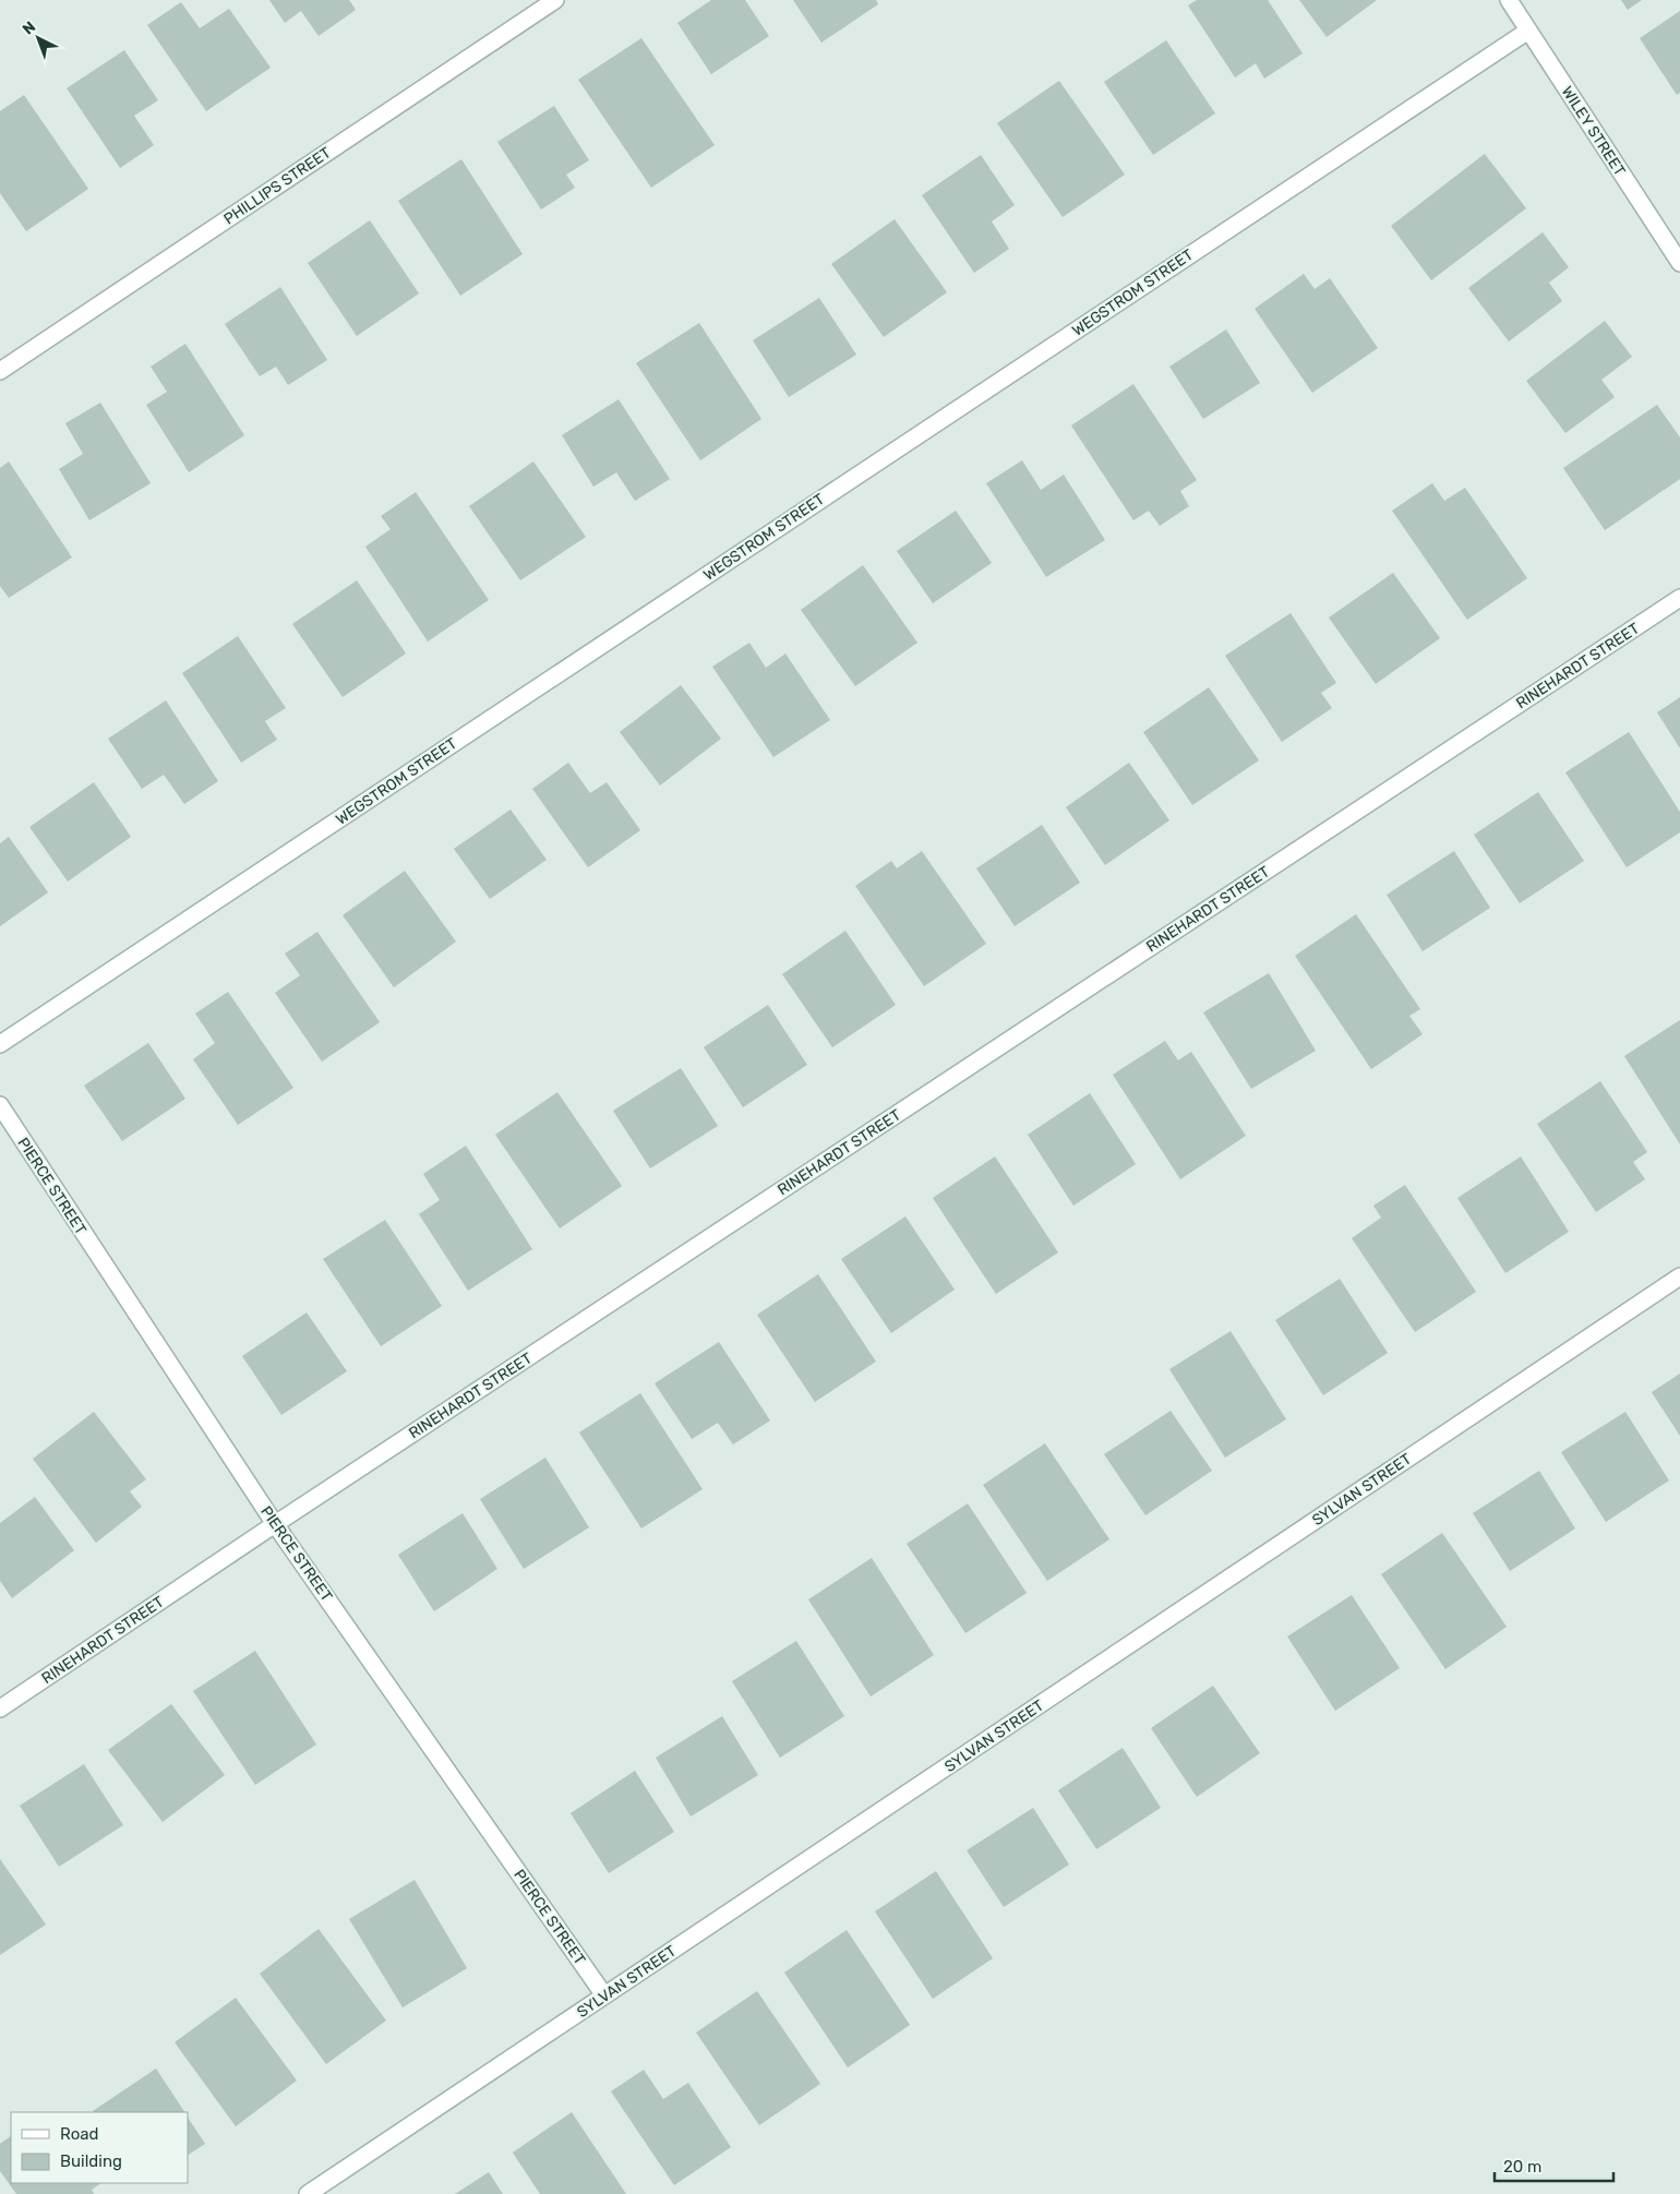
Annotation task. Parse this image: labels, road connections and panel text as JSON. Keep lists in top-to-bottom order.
{
  "streets": {
    "street": [
      "WILEY STREET",
      "PHILLIPS STREET",
      "WEGSTROM STREET",
      "RINEHARDT STREET",
      "PIERCE STREET",
      "SYLVAN STREET"
    ]
  },
  "crossings": [
    ["WILEY STREET", "WEGSTROM STREET"],
    ["RINEHARDT STREET", "PIERCE STREET"],
    ["PIERCE STREET", "SYLVAN STREET"]
  ],
  "legend": ["Road", "Building"],
  "scale_bar": "20 m",
  "north": "top left"
}
